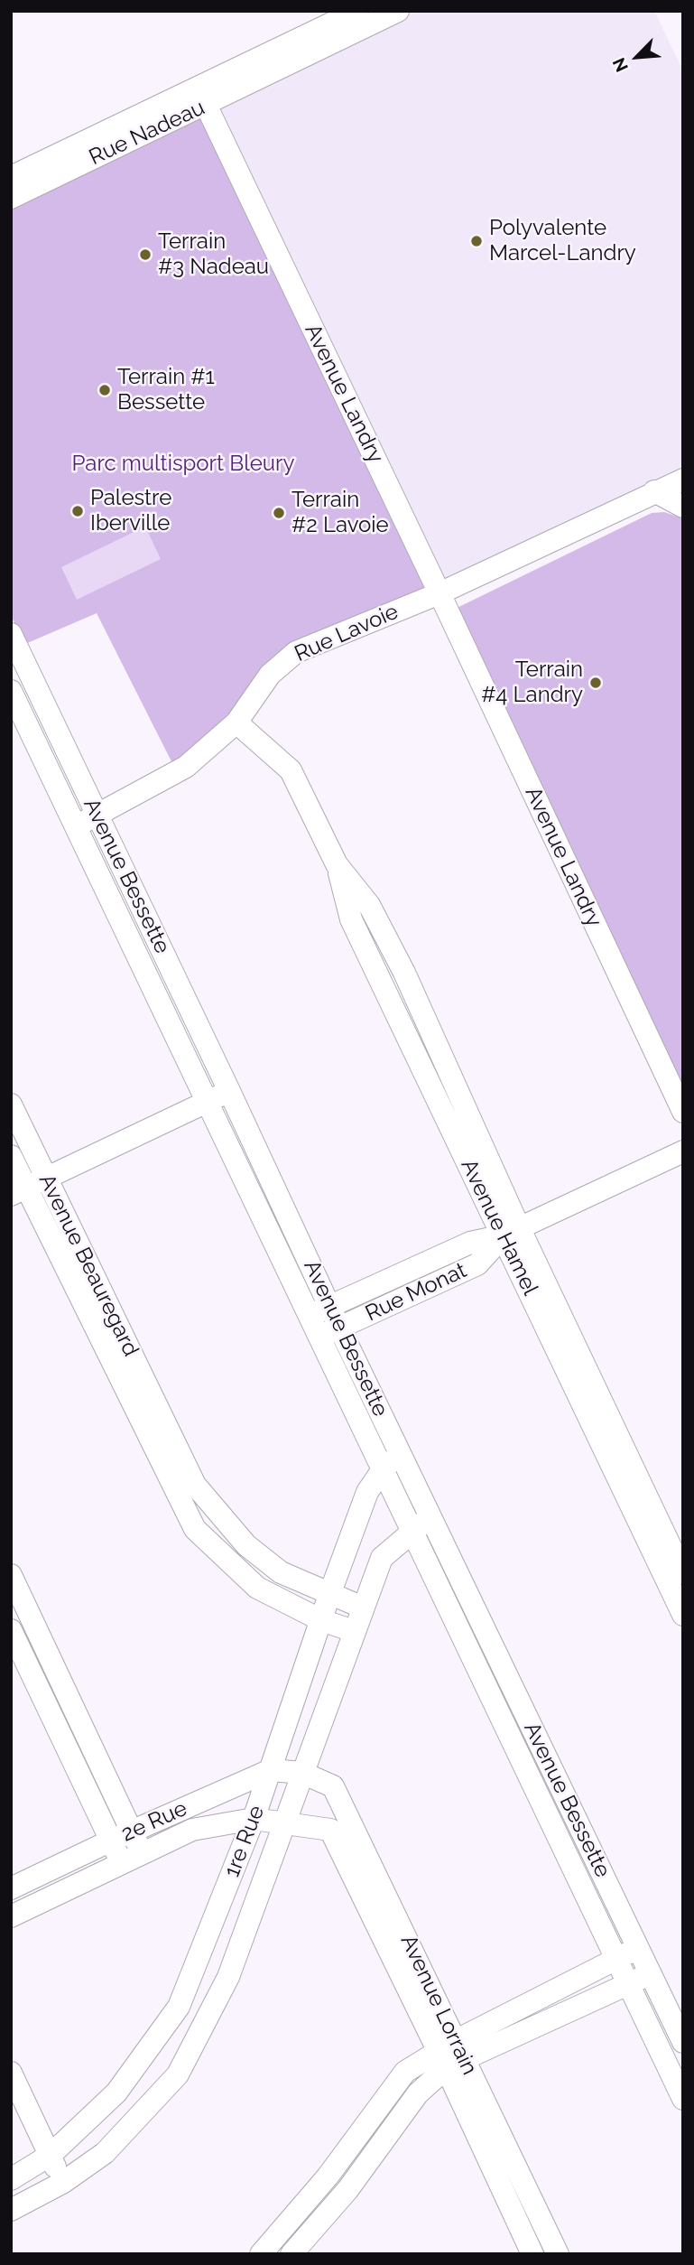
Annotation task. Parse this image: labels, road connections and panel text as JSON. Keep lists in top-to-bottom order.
{
  "streets": {
    "street": [
      "Rue Nadeau",
      "Avenue Landry",
      "Rue Lavoie",
      "Avenue Bessette",
      "Avenue Hamel",
      "Avenue Beauregard",
      "Rue Monat",
      "2e Rue",
      "1re Rue",
      "Avenue Lorrain"
    ]
  },
  "crossings": [
    ["Rue Nadeau", "Avenue Landry"],
    ["Avenue Landry", "Rue Lavoie"],
    ["Rue Lavoie", "Avenue Bessette"],
    ["Rue Lavoie", "Avenue Hamel"],
    ["Avenue Bessette", "Rue Monat"],
    ["Avenue Bessette", "1re Rue"],
    ["Avenue Hamel", "Rue Monat"],
    ["Avenue Beauregard", "1re Rue"],
    ["2e Rue", "1re Rue"],
    ["2e Rue", "Avenue Lorrain"],
    ["1re Rue", "Avenue Lorrain"]
  ],
  "parks": ["Parc multisport Bleury"],
  "places": [
    "Polyvalente Marcel-Landry",
    "Terrain #3 Nadeau",
    "Terrain #1 Bessette",
    "Palestre Iberville",
    "Terrain #2 Lavoie",
    "Terrain #4 Landry"
  ],
  "north": "bottom left"
}
